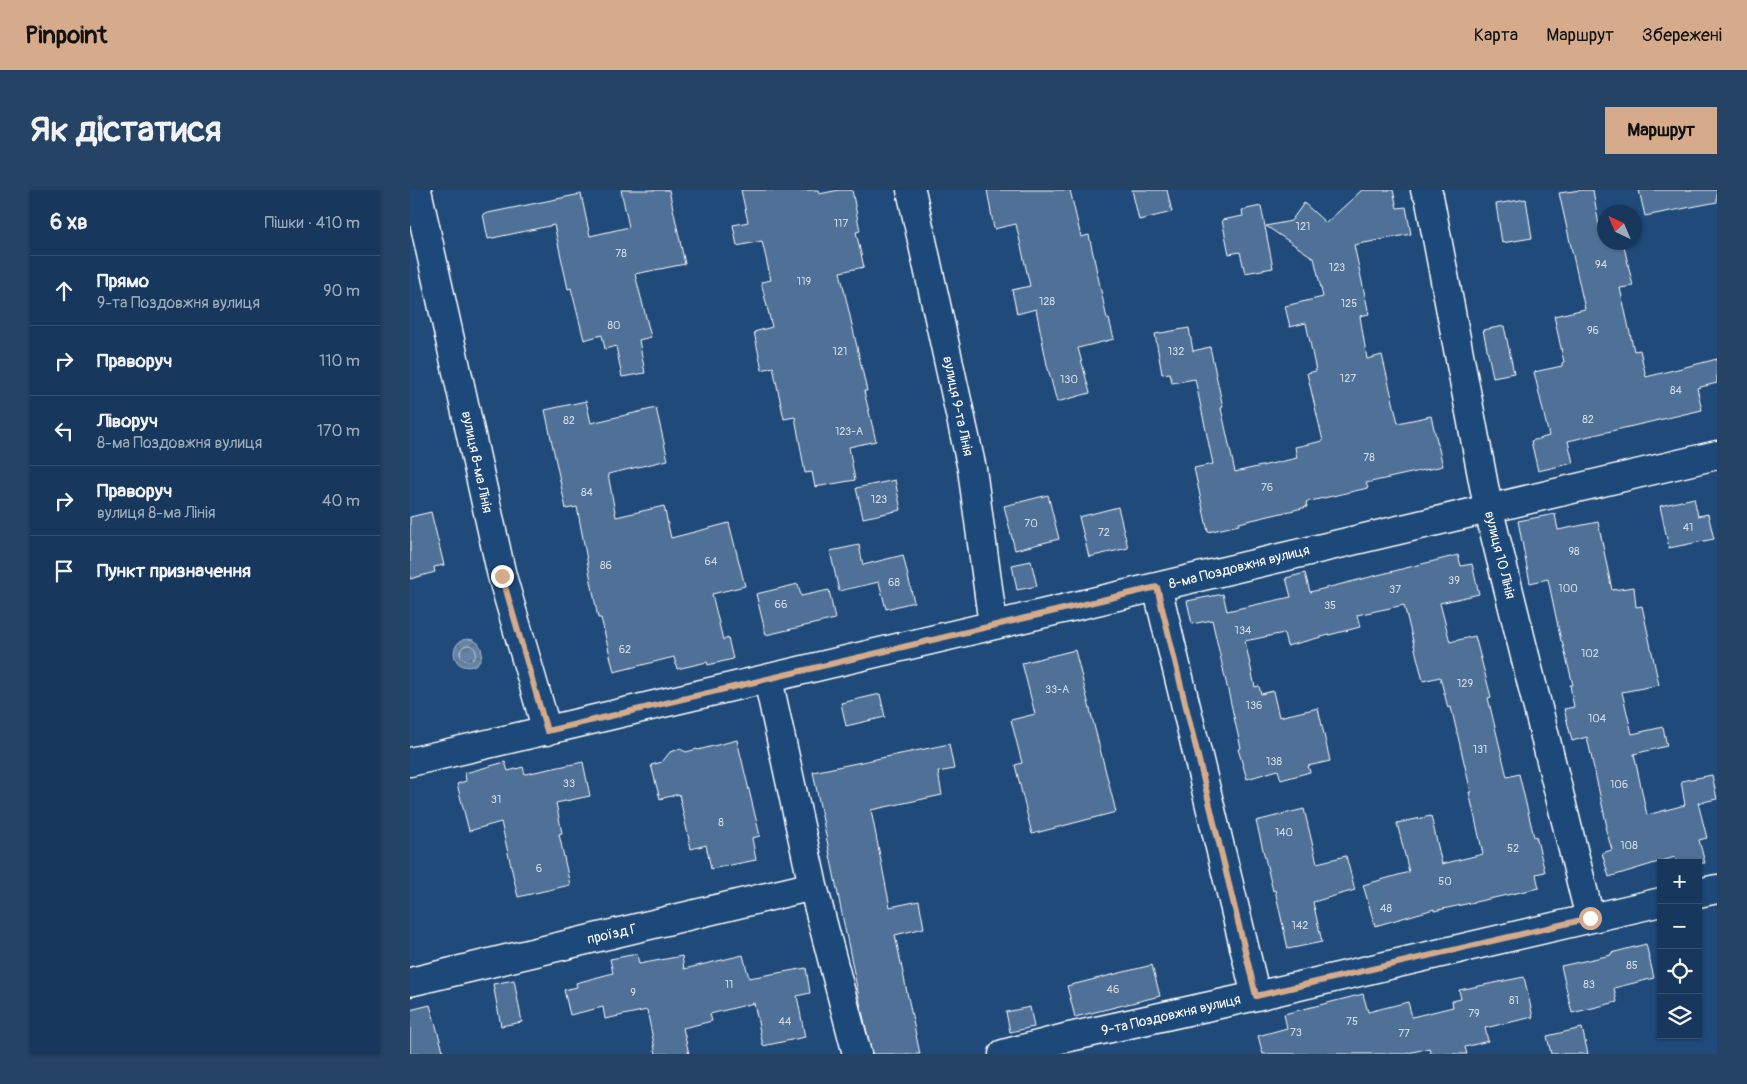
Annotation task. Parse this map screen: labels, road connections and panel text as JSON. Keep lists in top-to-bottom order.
{
  "streets": {
    "street": [
      "вулиця 9-та Лінія",
      "вулиця 8-ма Лінія",
      "вулиця 10 Лінія",
      "8-ма Поздовжня вулиця",
      "проїзд Г",
      "9-та Поздовжня вулиця"
    ]
  },
  "crossings": [
    ["вулиця 9-та Лінія", "8-ма Поздовжня вулиця"],
    ["вулиця 8-ма Лінія", "8-ма Поздовжня вулиця"],
    ["вулиця 10 Лінія", "8-ма Поздовжня вулиця"],
    ["вулиця 10 Лінія", "9-та Поздовжня вулиця"]
  ],
  "house_numbers": [
    "117",
    "121",
    "78",
    "94",
    "123",
    "119",
    "128",
    "125",
    "80",
    "96",
    "121",
    "132",
    "127",
    "130",
    "84",
    "82",
    "82",
    "123-А",
    "78",
    "76",
    "84",
    "123",
    "70",
    "41",
    "72",
    "98",
    "64",
    "86",
    "39",
    "68",
    "100",
    "37",
    "66",
    "35",
    "134",
    "62",
    "102",
    "129",
    "33-А",
    "136",
    "104",
    "131",
    "138",
    "33",
    "106",
    "31",
    "8",
    "140",
    "108",
    "52",
    "6",
    "50",
    "48",
    "142",
    "85",
    "11",
    "83",
    "46",
    "9",
    "81",
    "79",
    "44",
    "75",
    "73",
    "77"
  ],
  "north": "top left",
  "page": {
    "header": "Pinpoint",
    "nav": ["Карта", "Маршрут", "Збережені"],
    "buttons": "Маршрут",
    "title": "Як дістатися",
    "heading": ["6 хв", "Пішки · 410 m"],
    "list": [
      ["Прямо", "9-та Поздовжня вулиця", "90 m"],
      ["Праворуч", "110 m"],
      ["Ліворуч", "8-ма Поздовжня вулиця", "170 m"],
      ["Праворуч", "вулиця 8-ма Лінія", "40 m"],
      "Пункт призначення"
    ],
    "map_buttons": ["+", "−"]
  }
}
